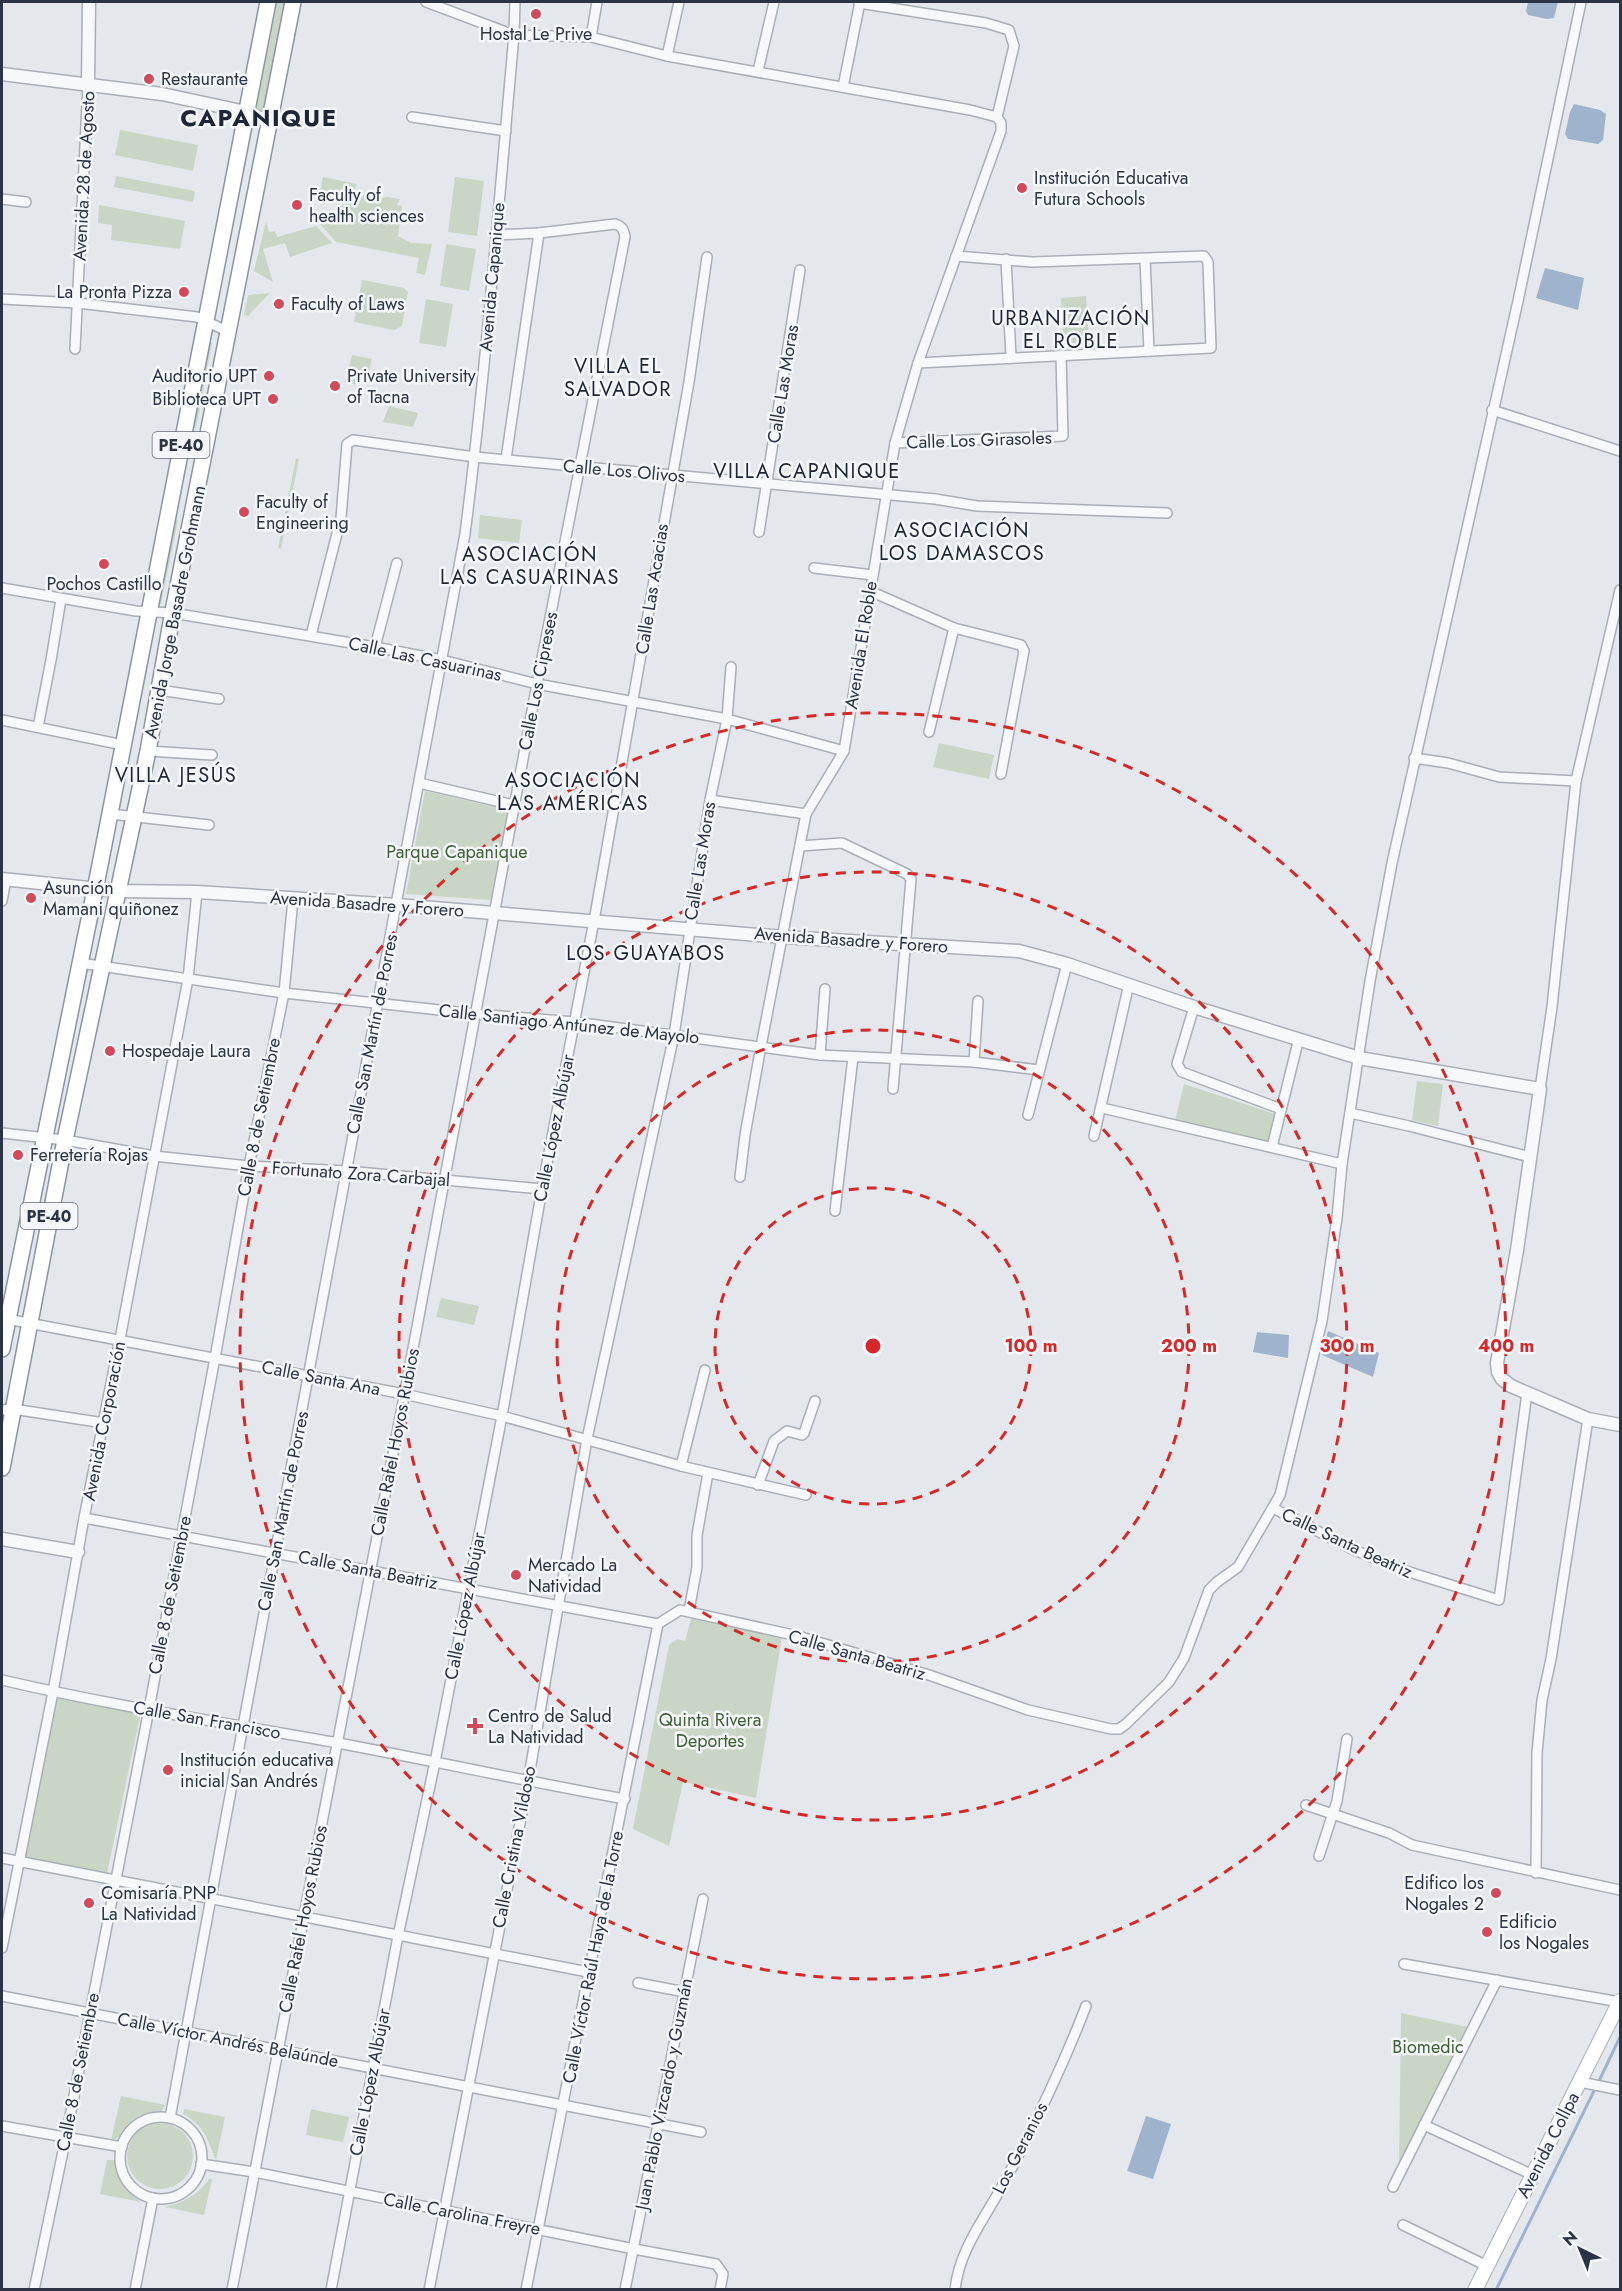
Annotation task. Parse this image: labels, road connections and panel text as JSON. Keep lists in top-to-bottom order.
{
  "streets": {
    "highway": ["PE-40", "Avenida Jorge Basadre Grohmann"],
    "main road": ["Avenida Collpa"],
    "street": [
      "Avenida 28 de Agosto",
      "Avenida Capanique",
      "Calle Las Moras",
      "Calle Los Girasoles",
      "Calle Los Olivos",
      "Calle Las Acacias",
      "Avenida El Roble",
      "Calle Las Casuarinas",
      "Calle Los Cipreses",
      "Avenida Basadre y Forero",
      "Calle Santiago Antúnez de Mayolo",
      "Calle San Martín de Porres",
      "Calle 8 de Setiembre",
      "Calle López Albújar",
      "Fortunato Zora Carbajal",
      "Calle Santa Ana",
      "Avenida Corporación",
      "Calle Rafel Hoyos Rubios",
      "Calle Santa Beatriz",
      "Calle San Francisco",
      "Calle Cristina Vildoso",
      "Calle Víctor Raúl Haya de la Torre",
      "Calle Víctor Andrés Belaúnde",
      "Juan Pablo Vizcardo y Guzmán",
      "Los Geranios",
      "Calle Carolina Freyre"
    ]
  },
  "crossings": [
    ["Avenida Capanique", "Calle Los Olivos"],
    ["Avenida Capanique", "Calle Las Casuarinas"],
    ["Avenida Capanique", "Avenida Basadre y Forero"],
    ["Avenida Capanique", "Calle San Martín de Porres"],
    ["Calle Las Moras", "Calle Los Olivos"],
    ["Calle Las Moras", "Calle Las Casuarinas"],
    ["Calle Las Moras", "Avenida Basadre y Forero"],
    ["Calle Las Moras", "Calle Santiago Antúnez de Mayolo"],
    ["Calle Las Moras", "Calle Cristina Vildoso"],
    ["Calle Los Girasoles", "Avenida El Roble"],
    ["Calle Los Olivos", "Calle Las Acacias"],
    ["Calle Los Olivos", "Avenida El Roble"],
    ["Calle Los Olivos", "Calle Las Casuarinas"],
    ["Calle Los Olivos", "Calle Los Cipreses"],
    ["Calle Las Acacias", "Calle Las Casuarinas"],
    ["Calle Las Acacias", "Avenida Basadre y Forero"],
    ["Calle Las Acacias", "Calle López Albújar"],
    ["Avenida Jorge Basadre Grohmann", "Calle Las Casuarinas"],
    ["Avenida Jorge Basadre Grohmann", "Avenida Basadre y Forero"],
    ["Avenida Jorge Basadre Grohmann", "Calle Santiago Antúnez de Mayolo"],
    ["Avenida Jorge Basadre Grohmann", "Fortunato Zora Carbajal"],
    ["Avenida Jorge Basadre Grohmann", "Calle Santa Ana"],
    ["Avenida El Roble", "Calle Las Casuarinas"],
    ["Avenida El Roble", "Avenida Basadre y Forero"],
    ["Avenida El Roble", "Calle Santiago Antúnez de Mayolo"],
    ["Calle Las Casuarinas", "Calle Los Cipreses"],
    ["Calle Los Cipreses", "Avenida Basadre y Forero"],
    ["Calle Los Cipreses", "Calle Rafel Hoyos Rubios"],
    ["Avenida Basadre y Forero", "Calle San Martín de Porres"],
    ["Avenida Basadre y Forero", "Calle 8 de Setiembre"],
    ["Avenida Basadre y Forero", "Calle López Albújar"],
    ["Avenida Basadre y Forero", "Avenida Corporación"],
    ["Avenida Basadre y Forero", "Calle Rafel Hoyos Rubios"],
    ["Calle Santiago Antúnez de Mayolo", "Calle San Martín de Porres"],
    ["Calle Santiago Antúnez de Mayolo", "Calle 8 de Setiembre"],
    ["Calle Santiago Antúnez de Mayolo", "Calle López Albújar"],
    ["Calle Santiago Antúnez de Mayolo", "Avenida Corporación"],
    ["Calle Santiago Antúnez de Mayolo", "Calle Rafel Hoyos Rubios"],
    ["Calle San Martín de Porres", "Fortunato Zora Carbajal"],
    ["Calle San Martín de Porres", "Calle Santa Ana"],
    ["Calle San Martín de Porres", "Calle Santa Beatriz"],
    ["Calle San Martín de Porres", "Calle San Francisco"],
    ["Calle San Martín de Porres", "Calle Víctor Andrés Belaúnde"],
    ["Calle San Martín de Porres", "Calle Carolina Freyre"],
    ["Calle 8 de Setiembre", "Fortunato Zora Carbajal"],
    ["Calle 8 de Setiembre", "Calle Santa Ana"],
    ["Calle 8 de Setiembre", "Calle Santa Beatriz"],
    ["Calle 8 de Setiembre", "Calle San Francisco"],
    ["Calle 8 de Setiembre", "Calle Víctor Andrés Belaúnde"],
    ["Calle López Albújar", "Fortunato Zora Carbajal"],
    ["Calle López Albújar", "Calle Santa Ana"],
    ["Calle López Albújar", "Calle Santa Beatriz"],
    ["Calle López Albújar", "Calle San Francisco"],
    ["Calle López Albújar", "Calle Víctor Andrés Belaúnde"],
    ["Calle López Albújar", "Calle Carolina Freyre"],
    ["Fortunato Zora Carbajal", "Avenida Corporación"],
    ["Fortunato Zora Carbajal", "Calle Rafel Hoyos Rubios"],
    ["Calle Santa Ana", "Avenida Corporación"],
    ["Calle Santa Ana", "Calle Rafel Hoyos Rubios"],
    ["Calle Santa Ana", "Calle Cristina Vildoso"],
    ["Avenida Corporación", "Calle Santa Beatriz"],
    ["Avenida Corporación", "Calle San Francisco"],
    ["Calle Rafel Hoyos Rubios", "Calle Santa Beatriz"],
    ["Calle Rafel Hoyos Rubios", "Calle San Francisco"],
    ["Calle Rafel Hoyos Rubios", "Calle Víctor Andrés Belaúnde"],
    ["Calle Rafel Hoyos Rubios", "Calle Carolina Freyre"],
    ["Calle Santa Beatriz", "Calle Cristina Vildoso"],
    ["Calle Santa Beatriz", "Calle Víctor Raúl Haya de la Torre"],
    ["Calle San Francisco", "Calle Cristina Vildoso"],
    ["Calle San Francisco", "Calle Víctor Raúl Haya de la Torre"],
    ["Calle Cristina Vildoso", "Calle Víctor Andrés Belaúnde"],
    ["Calle Cristina Vildoso", "Calle Carolina Freyre"],
    ["Calle Víctor Raúl Haya de la Torre", "Calle Víctor Andrés Belaúnde"],
    ["Calle Víctor Raúl Haya de la Torre", "Calle Carolina Freyre"],
    ["Calle Víctor Andrés Belaúnde", "Juan Pablo Vizcardo y Guzmán"],
    ["Juan Pablo Vizcardo y Guzmán", "Calle Carolina Freyre"]
  ],
  "districts": [
    "CAPANIQUE",
    "URBANIZACIÓN EL ROBLE",
    "VILLA EL SALVADOR",
    "VILLA CAPANIQUE",
    "ASOCIACIÓN LOS DAMASCOS",
    "ASOCIACIÓN LAS CASUARINAS",
    "VILLA JESÚS",
    "ASOCIACIÓN LAS AMÉRICAS",
    "LOS GUAYABOS"
  ],
  "parks": ["Parque Capanique", "Quinta Rivera Deportes", "Biomedic"],
  "places": {
    "other": [
      "Hostal Le Prive",
      "Restaurante",
      "Institución Educativa Futura Schools",
      "Faculty of health sciences",
      "La Pronta Pizza",
      "Faculty of Laws",
      "Auditorio UPT",
      "Private University of Tacna",
      "Biblioteca UPT",
      "Faculty of Engineering",
      "Pochos Castillo",
      "Asunción Mamani quiñonez",
      "Hospedaje Laura",
      "Ferretería Rojas",
      "Mercado La Natividad",
      "Institución educativa inicial San Andrés",
      "Edifico los Nogales 2",
      "Comisaría PNP La Natividad",
      "Edificio los Nogales"
    ],
    "health": ["Centro de Salud La Natividad"]
  },
  "north": "top left",
  "rings": [
    "100 m",
    "200 m",
    "300 m",
    "400 m"
  ]
}
